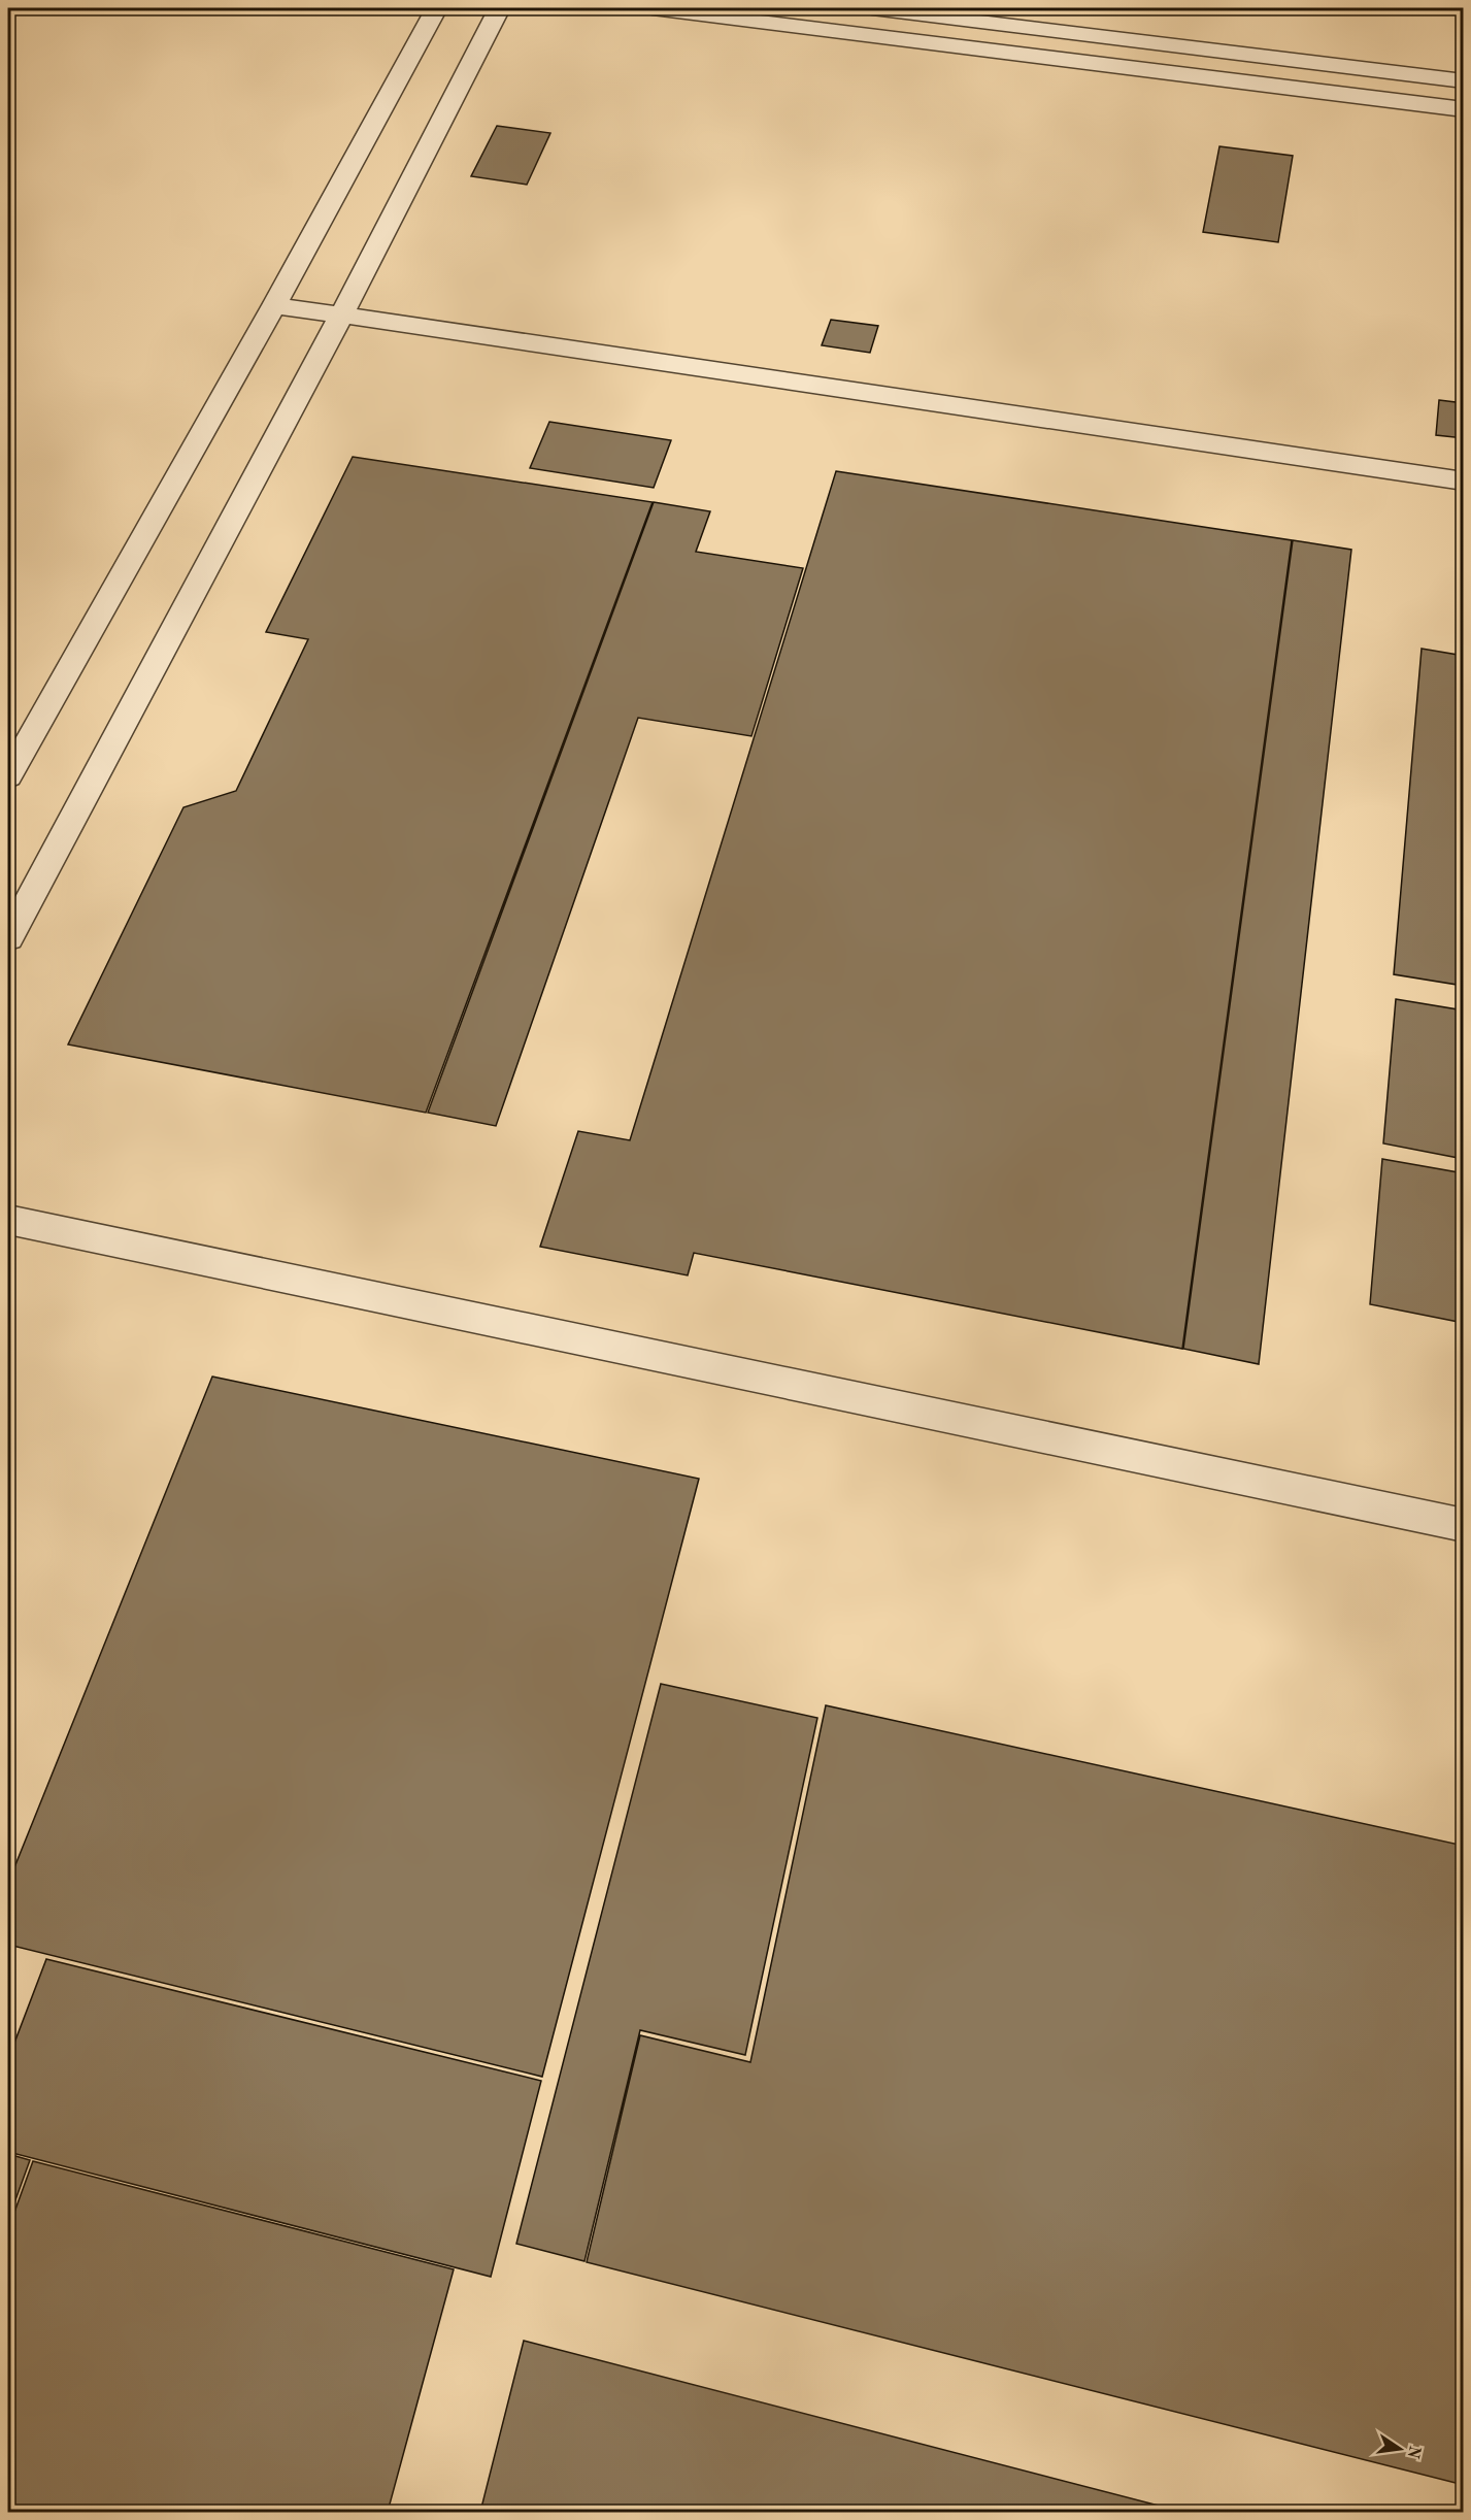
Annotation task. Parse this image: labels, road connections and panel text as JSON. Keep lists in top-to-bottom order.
{
  "north": "right"
}
